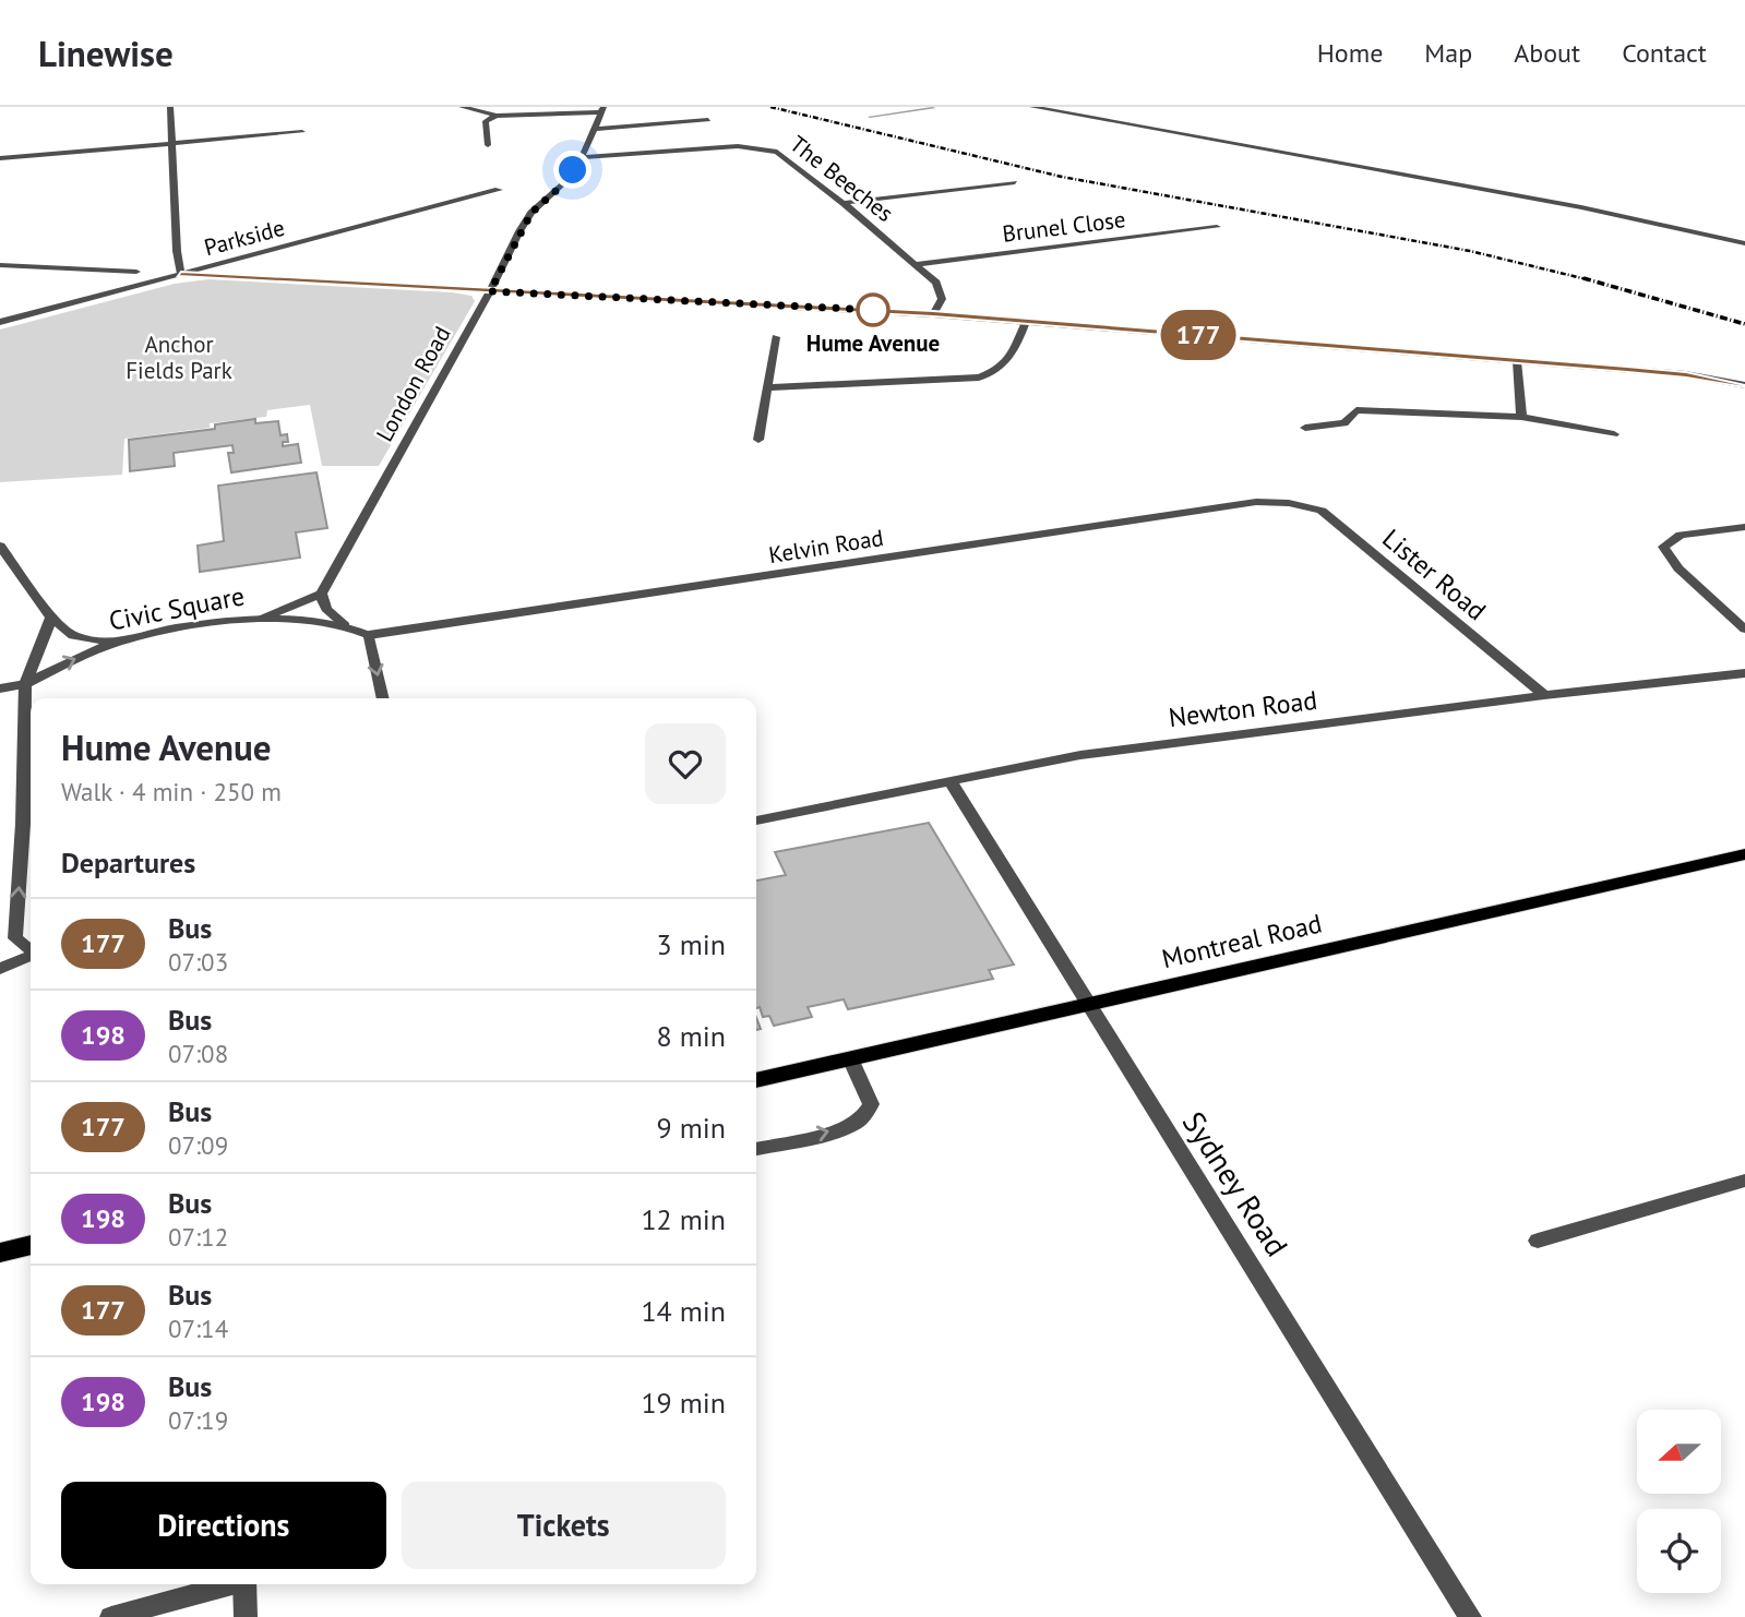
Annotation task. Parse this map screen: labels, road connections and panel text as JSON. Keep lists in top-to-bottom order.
{
  "streets": {
    "main road": ["Montreal Road"],
    "street": [
      "The Beeches",
      "Brunel Close",
      "Parkside",
      "London Road",
      "Kelvin Road",
      "Lister Road",
      "Civic Square",
      "Newton Road",
      "Sydney Road"
    ]
  },
  "crossings": [
    ["The Beeches", "Brunel Close"],
    ["The Beeches", "London Road"],
    ["Kelvin Road", "Lister Road"],
    ["Kelvin Road", "Civic Square"],
    ["Lister Road", "Newton Road"],
    ["Newton Road", "Sydney Road"],
    ["Montreal Road", "Sydney Road"]
  ],
  "parks": ["Anchor Fields Park"],
  "places": ["Hume Avenue"],
  "lines": ["bus line 177"],
  "north": "left",
  "page": {
    "header": "Linewise",
    "nav": [
      "Home",
      "Map",
      "About",
      "Contact"
    ],
    "on_map": "177",
    "heading": [
      ["Hume Avenue", "Walk · 4 min · 250 m"],
      "Departures"
    ],
    "list": [
      {
        "mark": "177",
        "name": "Bus",
        "note": "07:03",
        "value": "3 min"
      },
      {
        "mark": "198",
        "name": "Bus",
        "note": "07:08",
        "value": "8 min"
      },
      {
        "mark": "177",
        "name": "Bus",
        "note": "07:09",
        "value": "9 min"
      },
      {
        "mark": "198",
        "name": "Bus",
        "note": "07:12",
        "value": "12 min"
      },
      {
        "mark": "177",
        "name": "Bus",
        "note": "07:14",
        "value": "14 min"
      },
      {
        "mark": "198",
        "name": "Bus",
        "note": "07:19",
        "value": "19 min"
      }
    ],
    "buttons": ["Directions", "Tickets"]
  }
}
